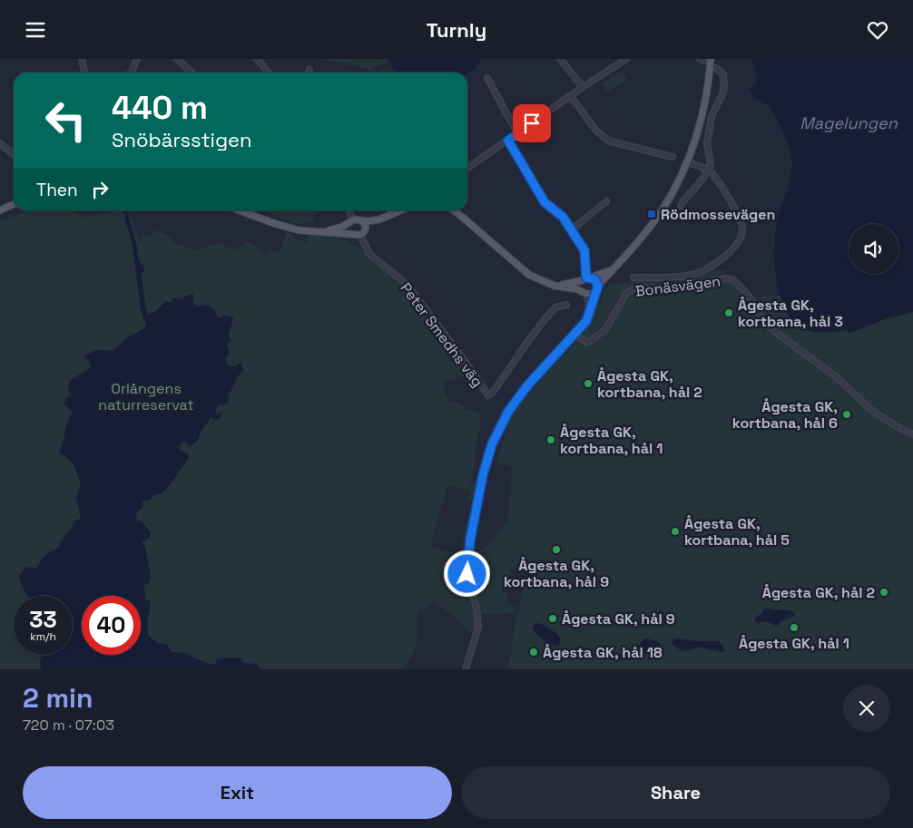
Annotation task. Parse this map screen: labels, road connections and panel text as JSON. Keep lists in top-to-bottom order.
{
  "streets": {
    "street": ["Bonäsvägen", "Peter Smedhs väg"]
  },
  "water": ["Magelungen"],
  "parks": ["Orlångens naturreservat"],
  "places": {
    "transit": ["Rödmossevägen"],
    "other": [
      "Ågesta GK, kortbana, hål 3",
      "Ågesta GK, kortbana, hål 2",
      "Ågesta GK, kortbana, hål 6",
      "Ågesta GK, kortbana, hål 1",
      "Ågesta GK, kortbana, hål 5",
      "Ågesta GK, kortbana, hål 9",
      "Ågesta GK, hål 2",
      "Ågesta GK, hål 9",
      "Ågesta GK, hål 1",
      "Ågesta GK, hål 18"
    ]
  },
  "page": {
    "header": "Turnly",
    "turn": ["440 m", "Snöbärsstigen"],
    "then": "Then",
    "speed": "33 km/h",
    "limit": "40",
    "heading": ["2 min", "720 m · 07:03"],
    "buttons": ["Exit", "Share"]
  }
}
